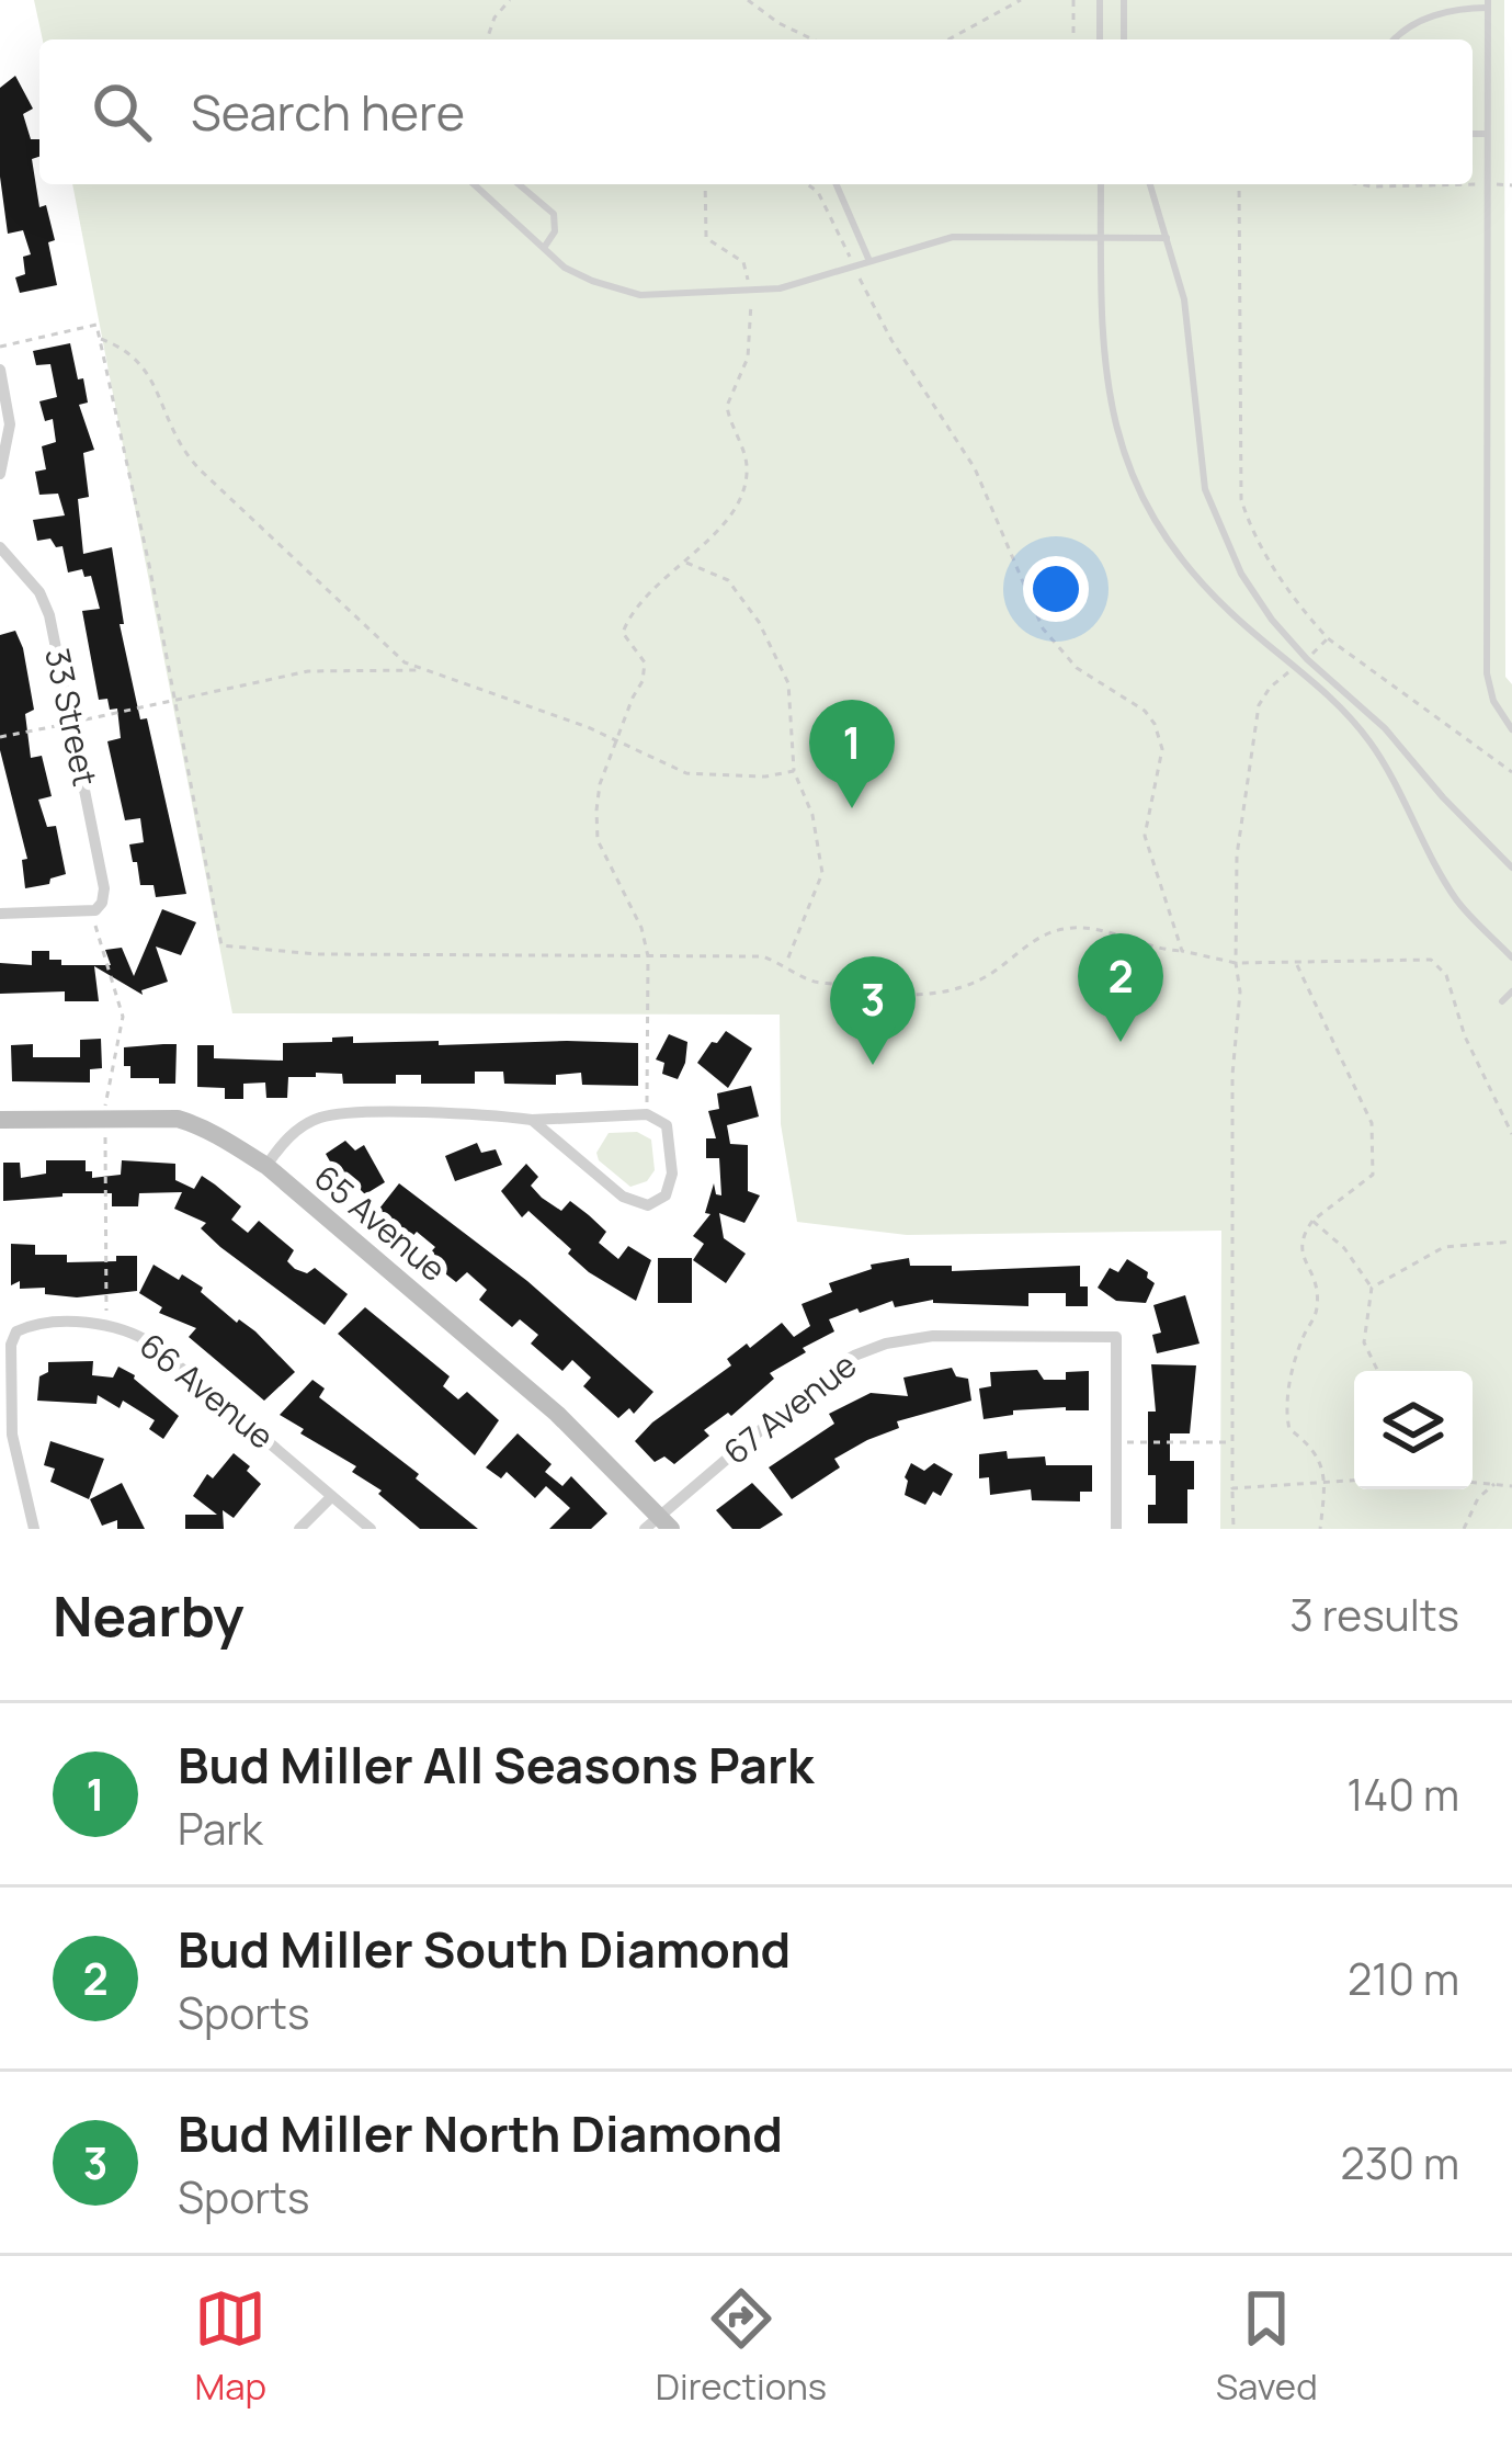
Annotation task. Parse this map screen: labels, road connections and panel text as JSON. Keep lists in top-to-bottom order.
{
  "streets": {
    "street": [
      "33 Street",
      "65 Avenue",
      "66 Avenue",
      "67 Avenue"
    ]
  },
  "crossings": [
    ["65 Avenue", "67 Avenue"]
  ],
  "page": {
    "search": "Search here",
    "pins": ["1", "2", "3"],
    "heading": ["Nearby", "3 results"],
    "list": [
      {
        "mark": "1",
        "name": "Bud Miller All Seasons Park",
        "note": "Park",
        "value": "140 m"
      },
      {
        "mark": "2",
        "name": "Bud Miller South Diamond",
        "note": "Sports",
        "value": "210 m"
      },
      {
        "mark": "3",
        "name": "Bud Miller North Diamond",
        "note": "Sports",
        "value": "230 m"
      }
    ],
    "nav": ["Map", "Directions", "Saved"]
  }
}
